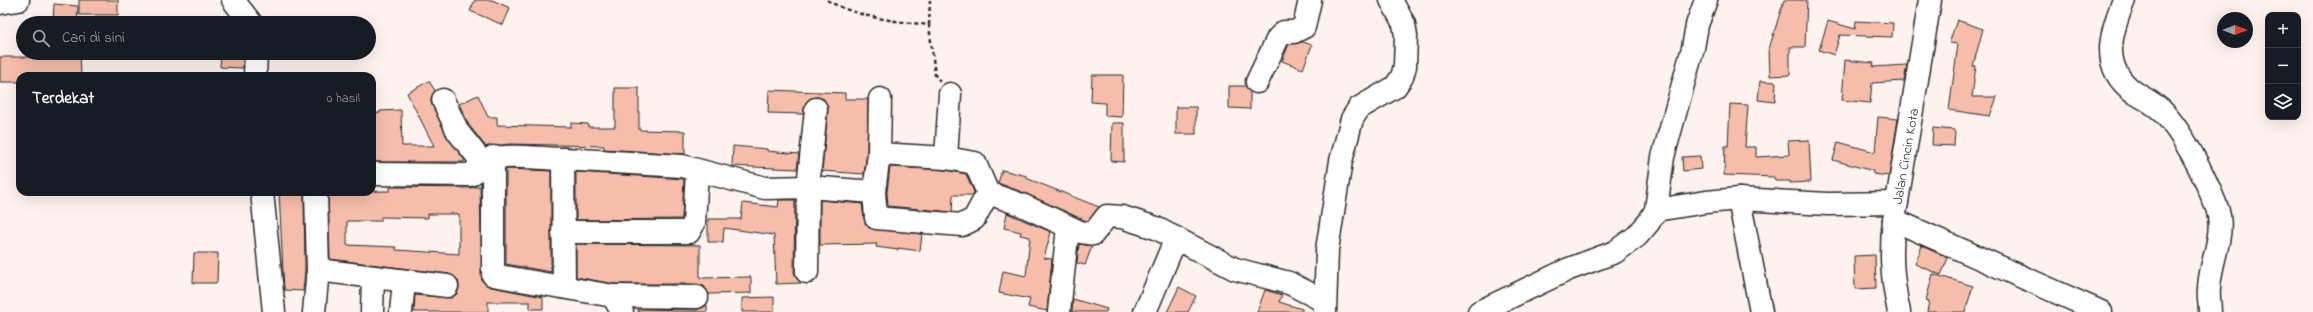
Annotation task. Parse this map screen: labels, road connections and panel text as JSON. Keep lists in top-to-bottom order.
{
  "streets": {
    "street": ["Jalan Cincin Kota"]
  },
  "north": "right",
  "page": {
    "map_buttons": ["+", "−"],
    "search": "Cari di sini",
    "heading": ["Terdekat", "0 hasil"]
  }
}
